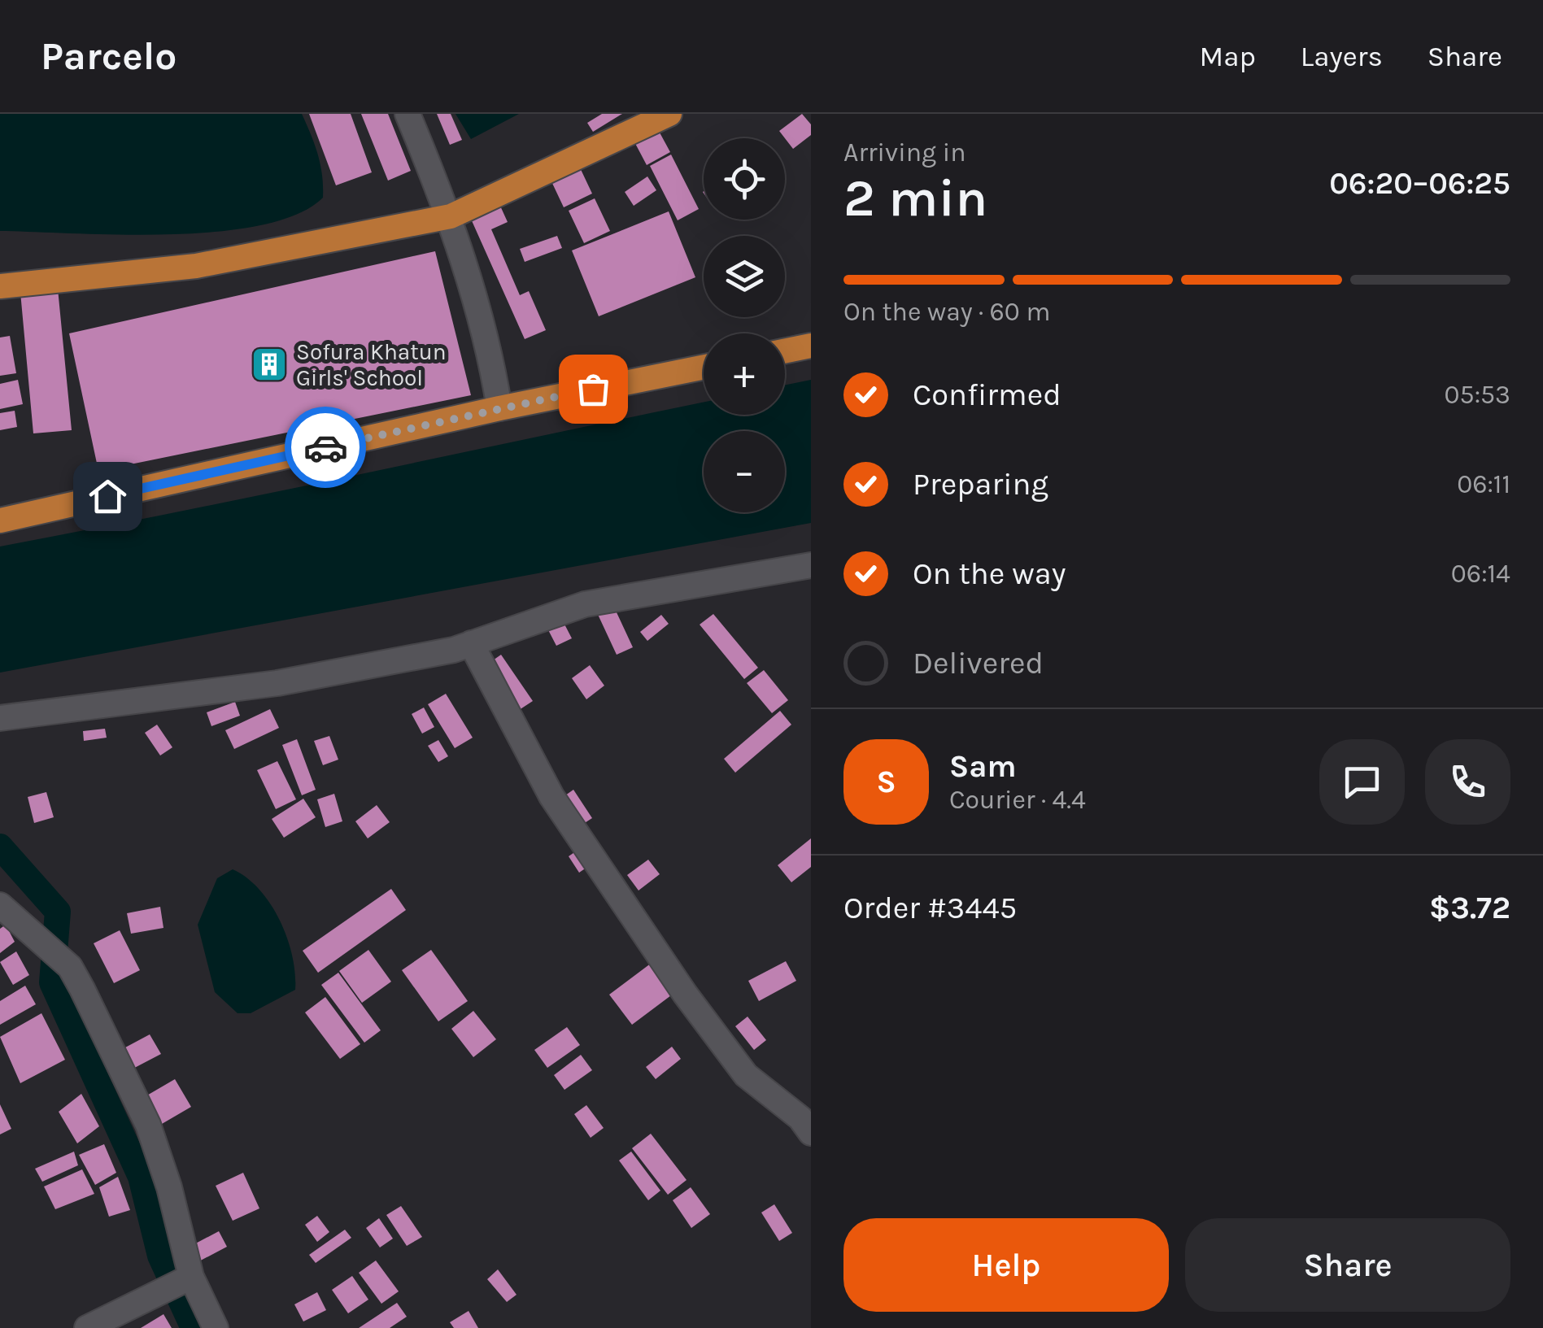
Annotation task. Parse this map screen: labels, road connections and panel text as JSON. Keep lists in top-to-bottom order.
{
  "places": {
    "building": ["Sofura Khatun Girls' School"]
  },
  "page": {
    "header": "Parcelo",
    "nav": ["Map", "Layers", "Share"],
    "heading": ["2 min", "Arriving in", "06:20–06:25"],
    "panel": [
      "Sam",
      "Courier · 4.4",
      "Order #3445",
      "$3.72"
    ],
    "map_buttons": ["+", "−"],
    "bar": "On the way · 60 m",
    "list": [
      ["Confirmed", "05:53"],
      ["Preparing", "06:11"],
      ["On the way", "06:14"],
      "Delivered"
    ],
    "round": "S",
    "buttons": ["Help", "Share"]
  }
}
